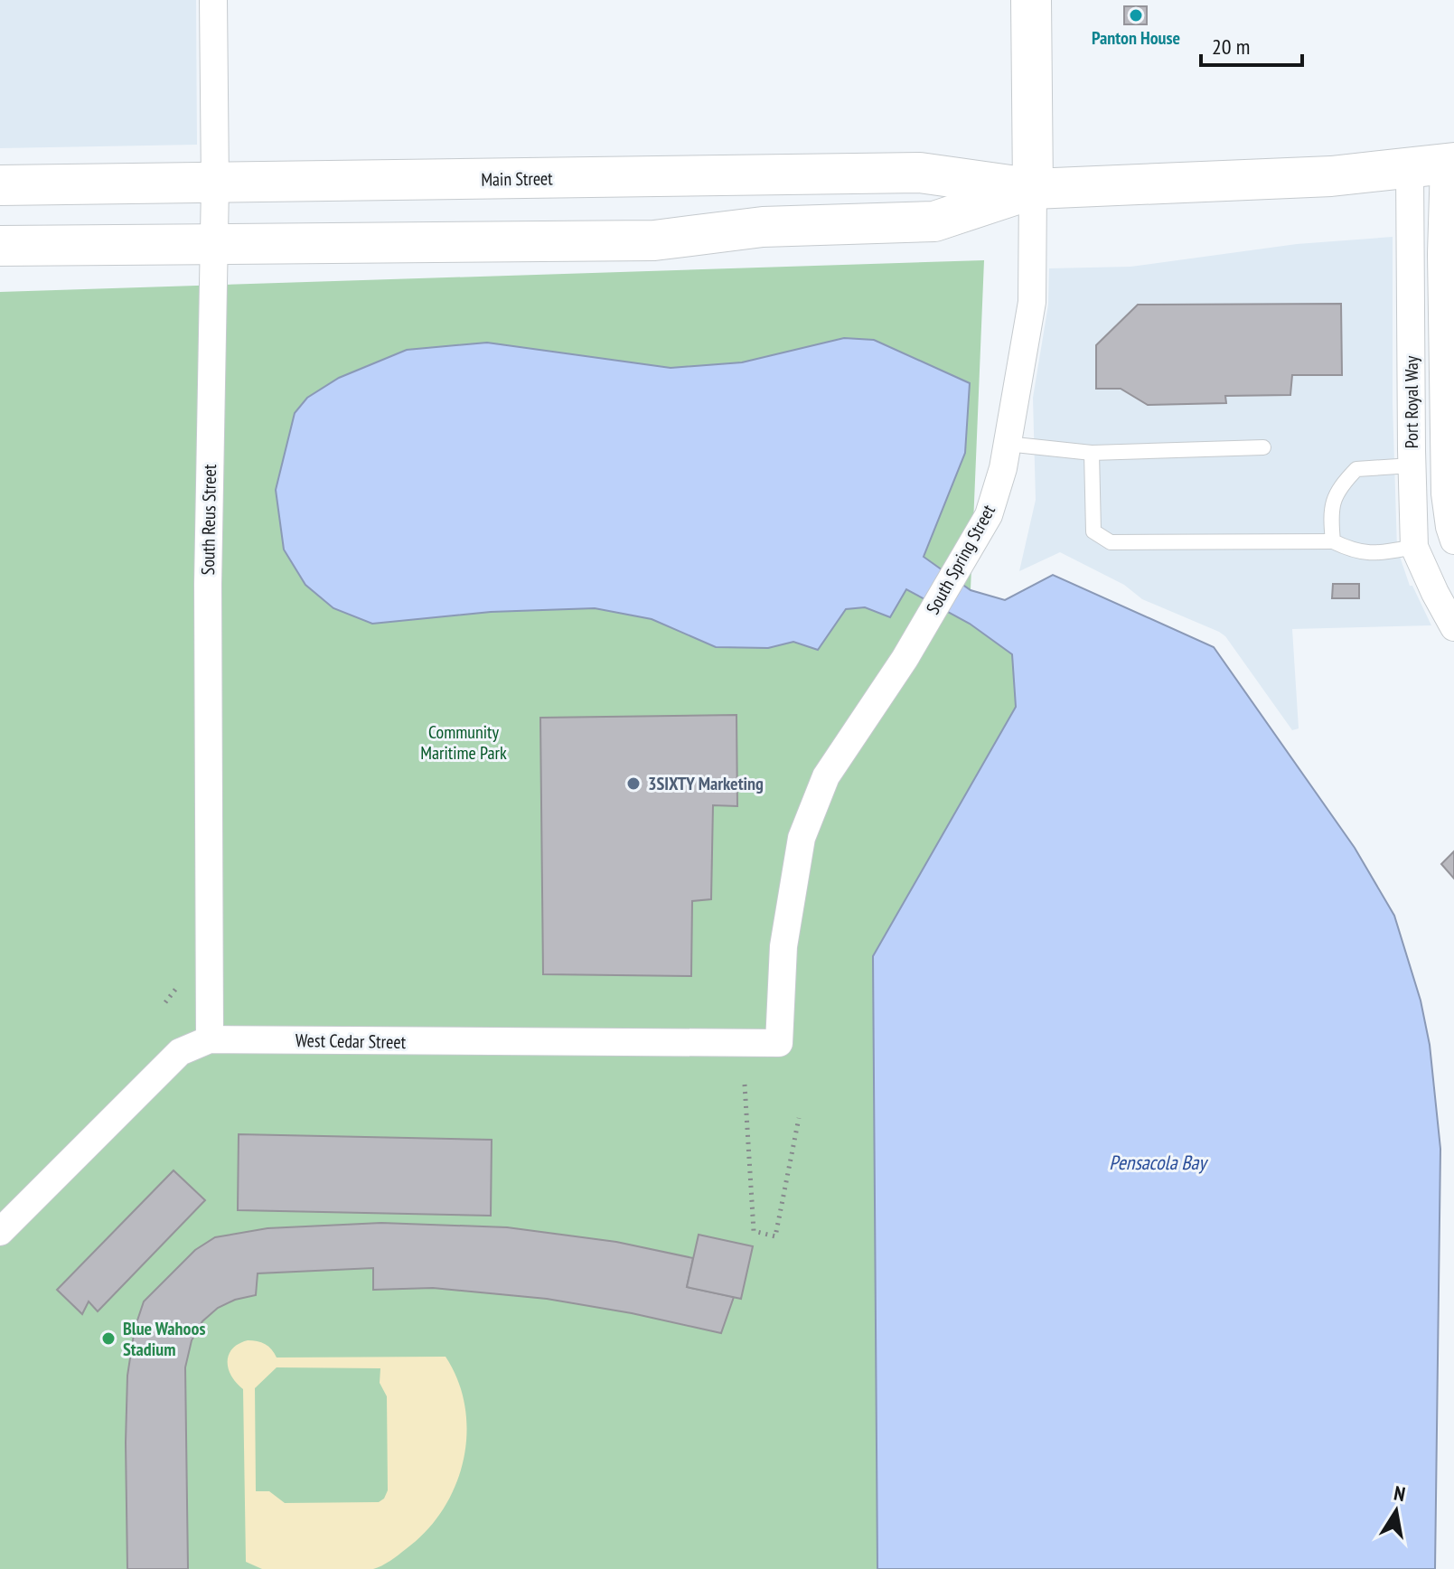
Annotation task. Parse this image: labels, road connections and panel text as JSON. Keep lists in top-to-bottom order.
{
  "streets": {
    "main road": ["Main Street", "South Spring Street"],
    "street": ["Port Royal Way", "South Reus Street", "West Cedar Street"]
  },
  "crossings": [
    ["Main Street", "South Reus Street"],
    ["Main Street", "South Spring Street"],
    ["South Reus Street", "West Cedar Street"],
    ["South Spring Street", "West Cedar Street"]
  ],
  "water": ["Pensacola Bay"],
  "parks": ["Community Maritime Park"],
  "places": ["Panton House", "3SIXTY Marketing", "Blue Wahoos Stadium"],
  "scale_bar": "20 m",
  "north": "top"
}
